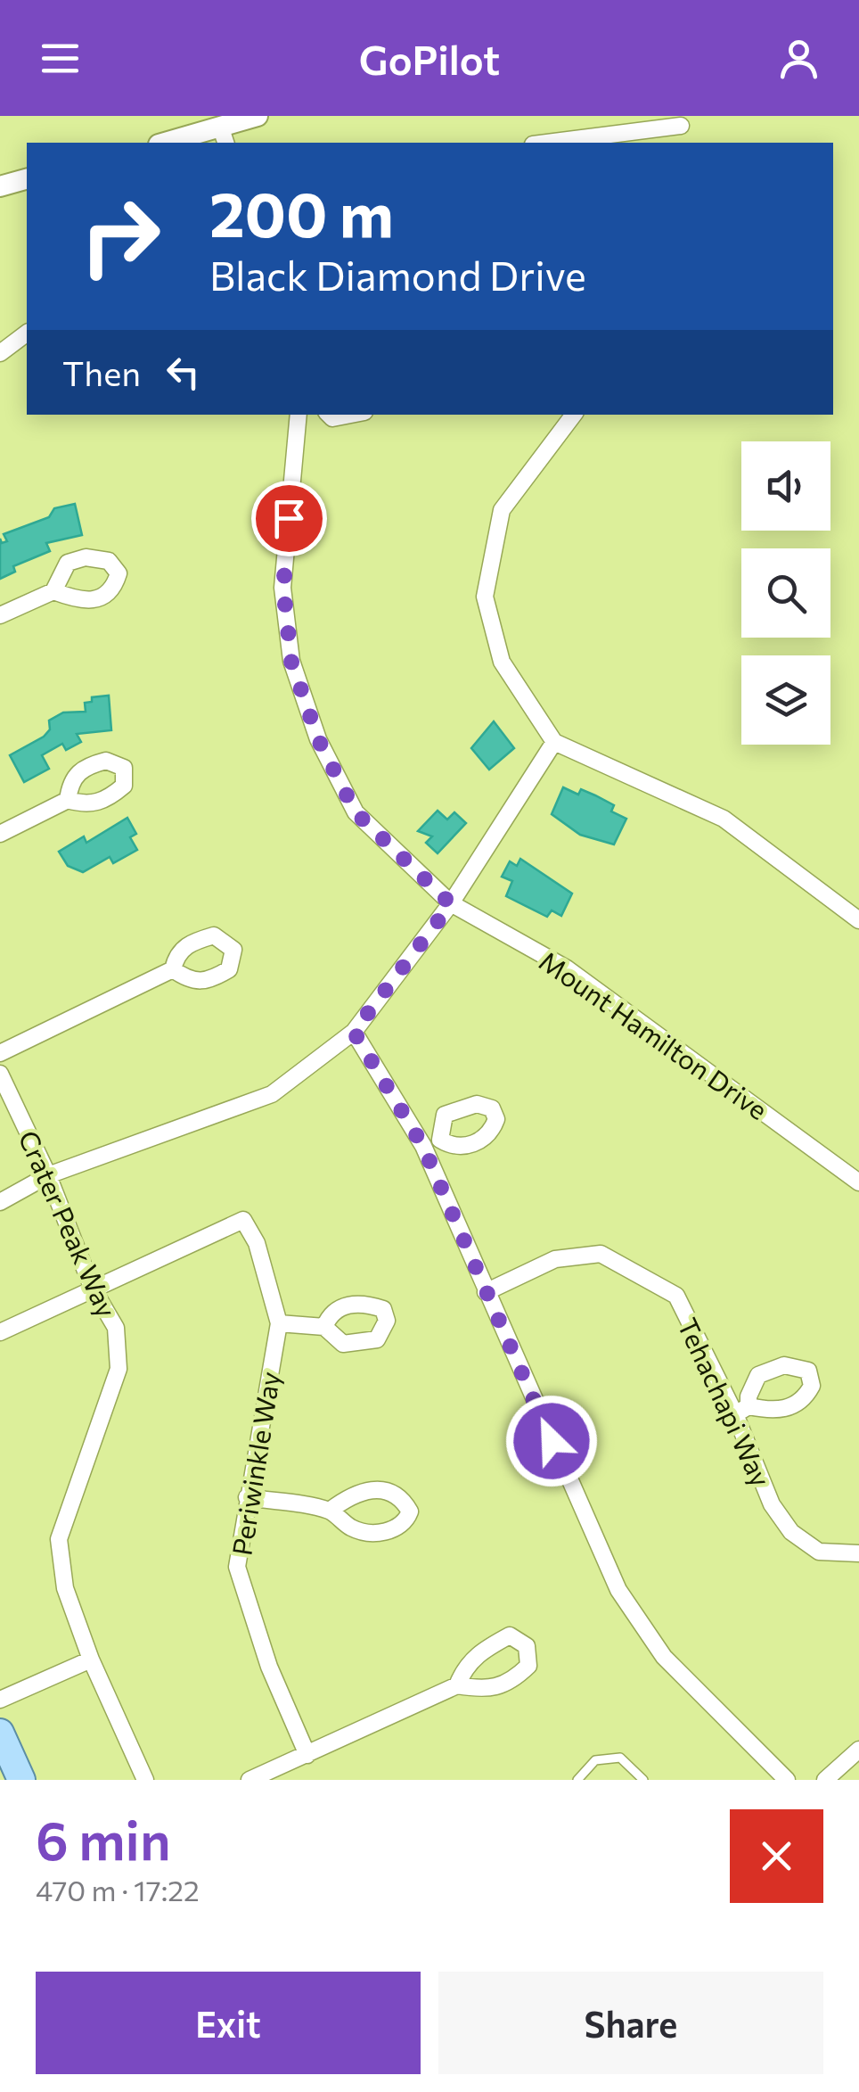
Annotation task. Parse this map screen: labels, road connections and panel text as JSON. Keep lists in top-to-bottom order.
{
  "streets": {
    "street": [
      "Mount Hamilton Drive",
      "Crater Peak Way",
      "Tehachapi Way",
      "Periwinkle Way"
    ]
  },
  "crossings": [
    ["Crater Peak Way", "Periwinkle Way"]
  ],
  "page": {
    "header": "GoPilot",
    "turn": ["200 m", "Black Diamond Drive"],
    "then": "Then",
    "heading": ["6 min", "470 m · 17:22"],
    "buttons": ["Exit", "Share"]
  }
}
